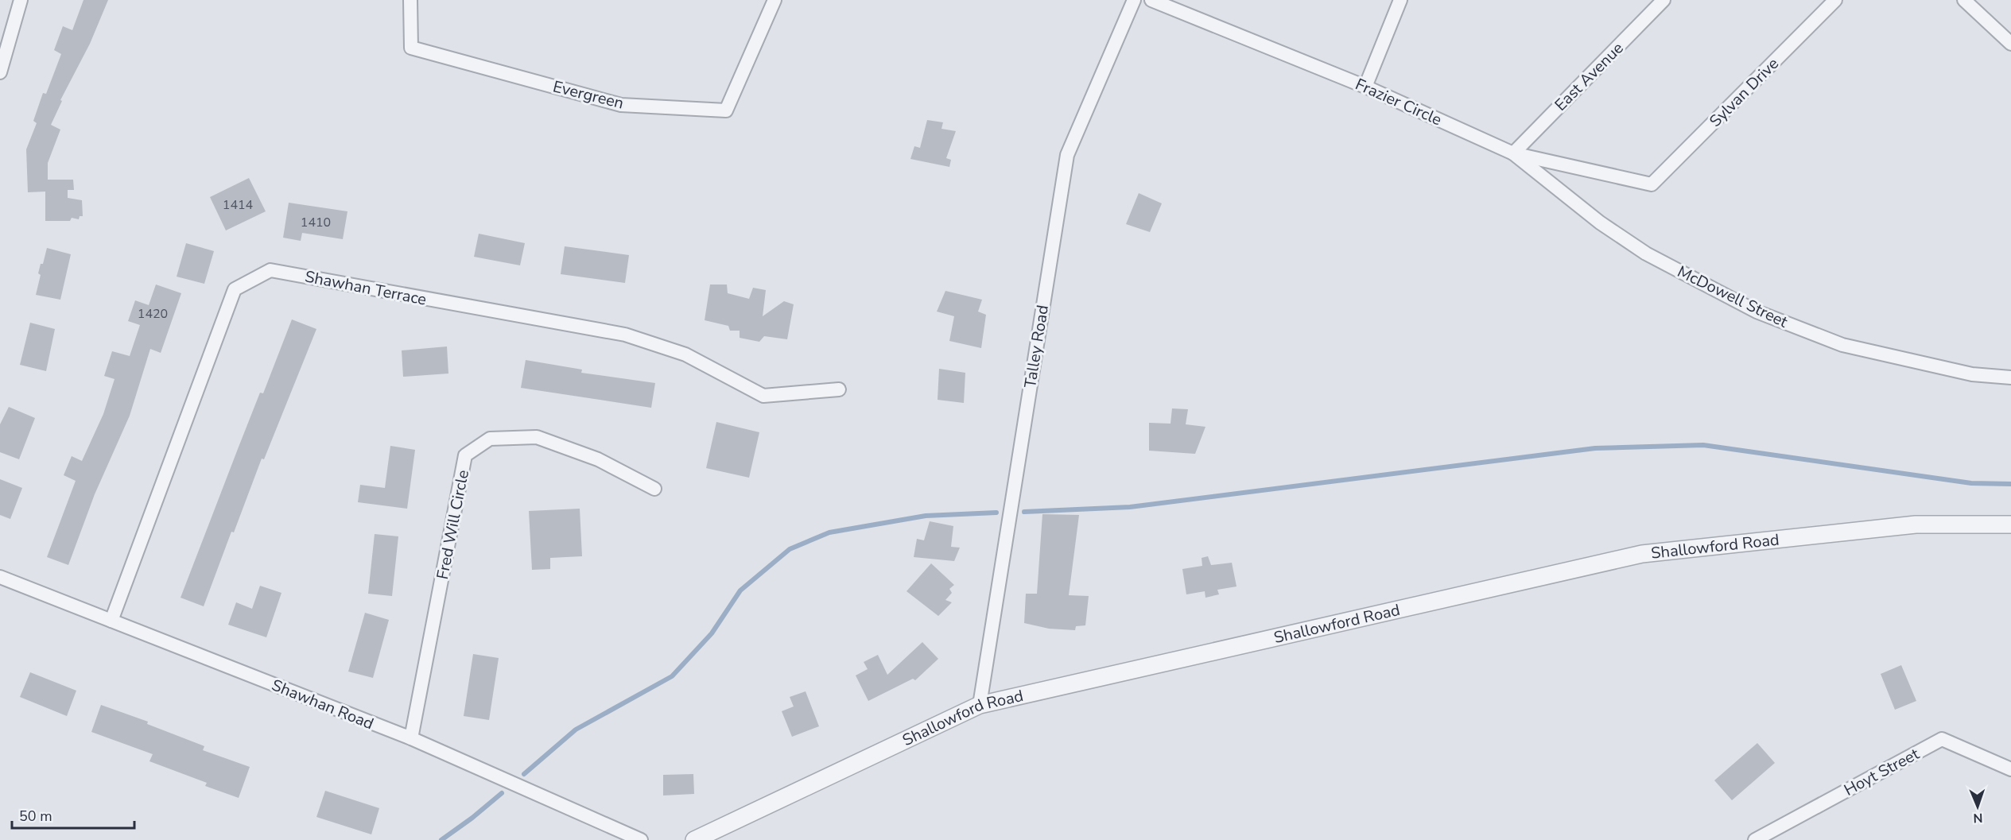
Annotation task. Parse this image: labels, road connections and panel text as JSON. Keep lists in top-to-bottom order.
{
  "streets": {
    "street": [
      "East Avenue",
      "Sylvan Drive",
      "Evergreen",
      "Frazier Circle",
      "Shawhan Terrace",
      "McDowell Street",
      "Talley Road",
      "Fred Will Circle",
      "Shallowford Road",
      "Shawhan Road",
      "Hoyt Street"
    ]
  },
  "crossings": [
    ["East Avenue", "Frazier Circle"],
    ["East Avenue", "McDowell Street"],
    ["Sylvan Drive", "Frazier Circle"],
    ["Frazier Circle", "McDowell Street"],
    ["Shawhan Terrace", "Shawhan Road"],
    ["Talley Road", "Shallowford Road"],
    ["Fred Will Circle", "Shawhan Road"]
  ],
  "house_numbers": ["1414", "1410", "1420"],
  "scale_bar": "50 m",
  "north": "bottom"
}
